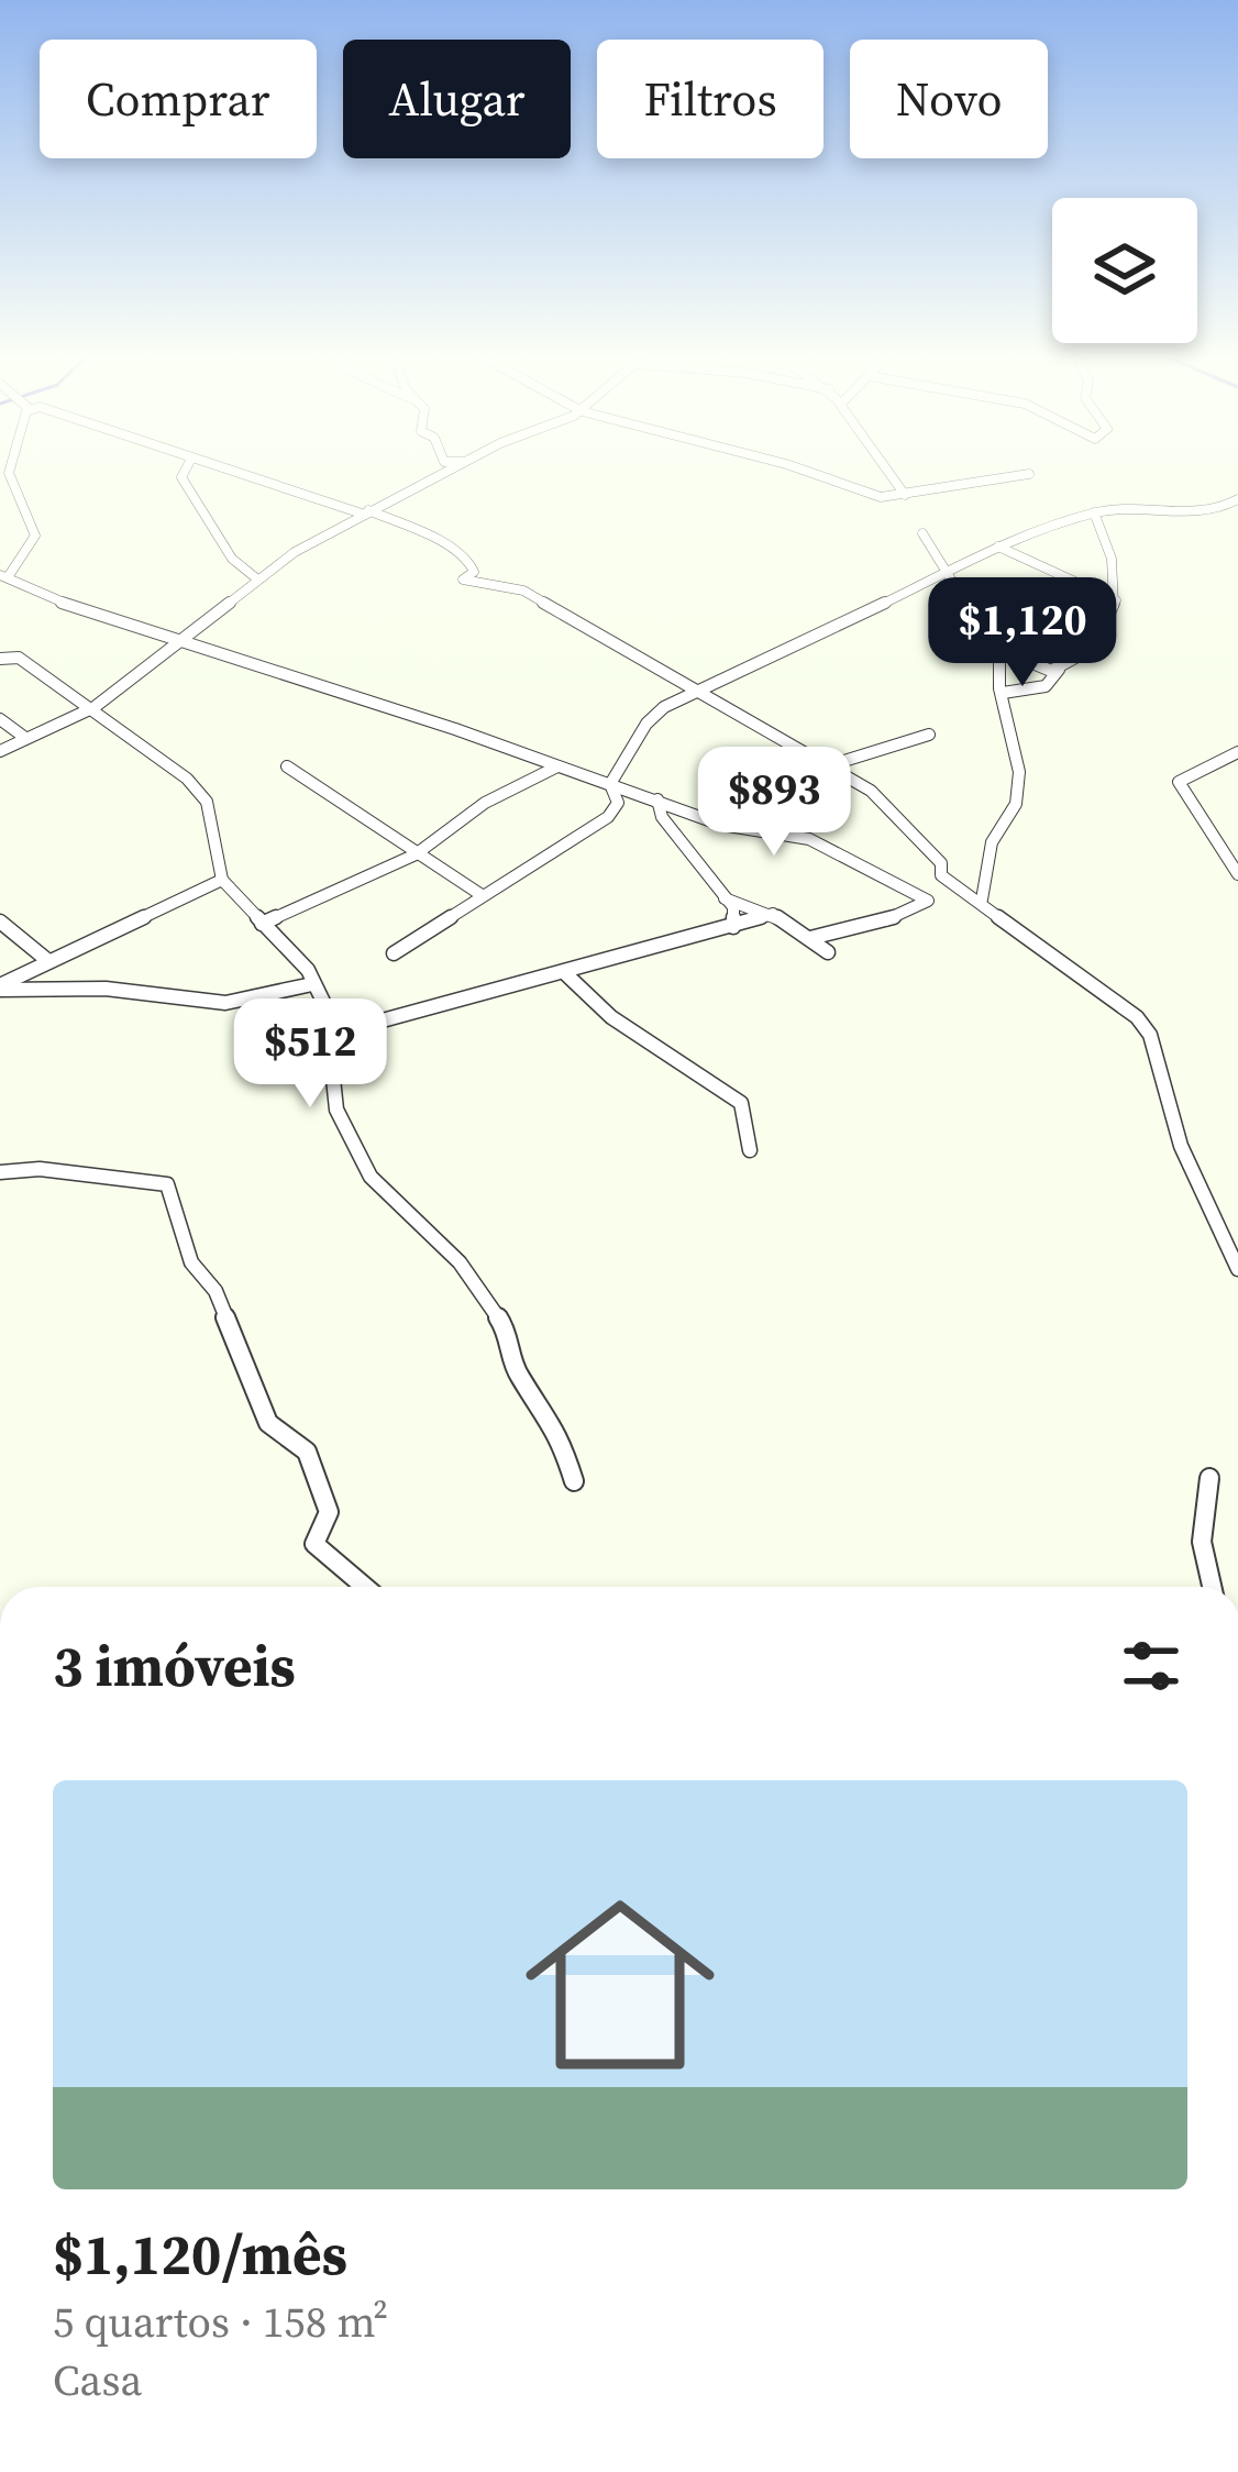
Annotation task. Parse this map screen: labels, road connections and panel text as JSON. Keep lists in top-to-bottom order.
{
  "page": {
    "chip": [
      "Comprar",
      "Alugar",
      "Filtros",
      "Novo"
    ],
    "price": ["$1,120", "$893", "$512"],
    "heading": "3 imóveis",
    "list": [
      {
        "name": "$1,120/mês",
        "note": "5 quartos · 158 m² · Casa"
      }
    ]
  }
}
